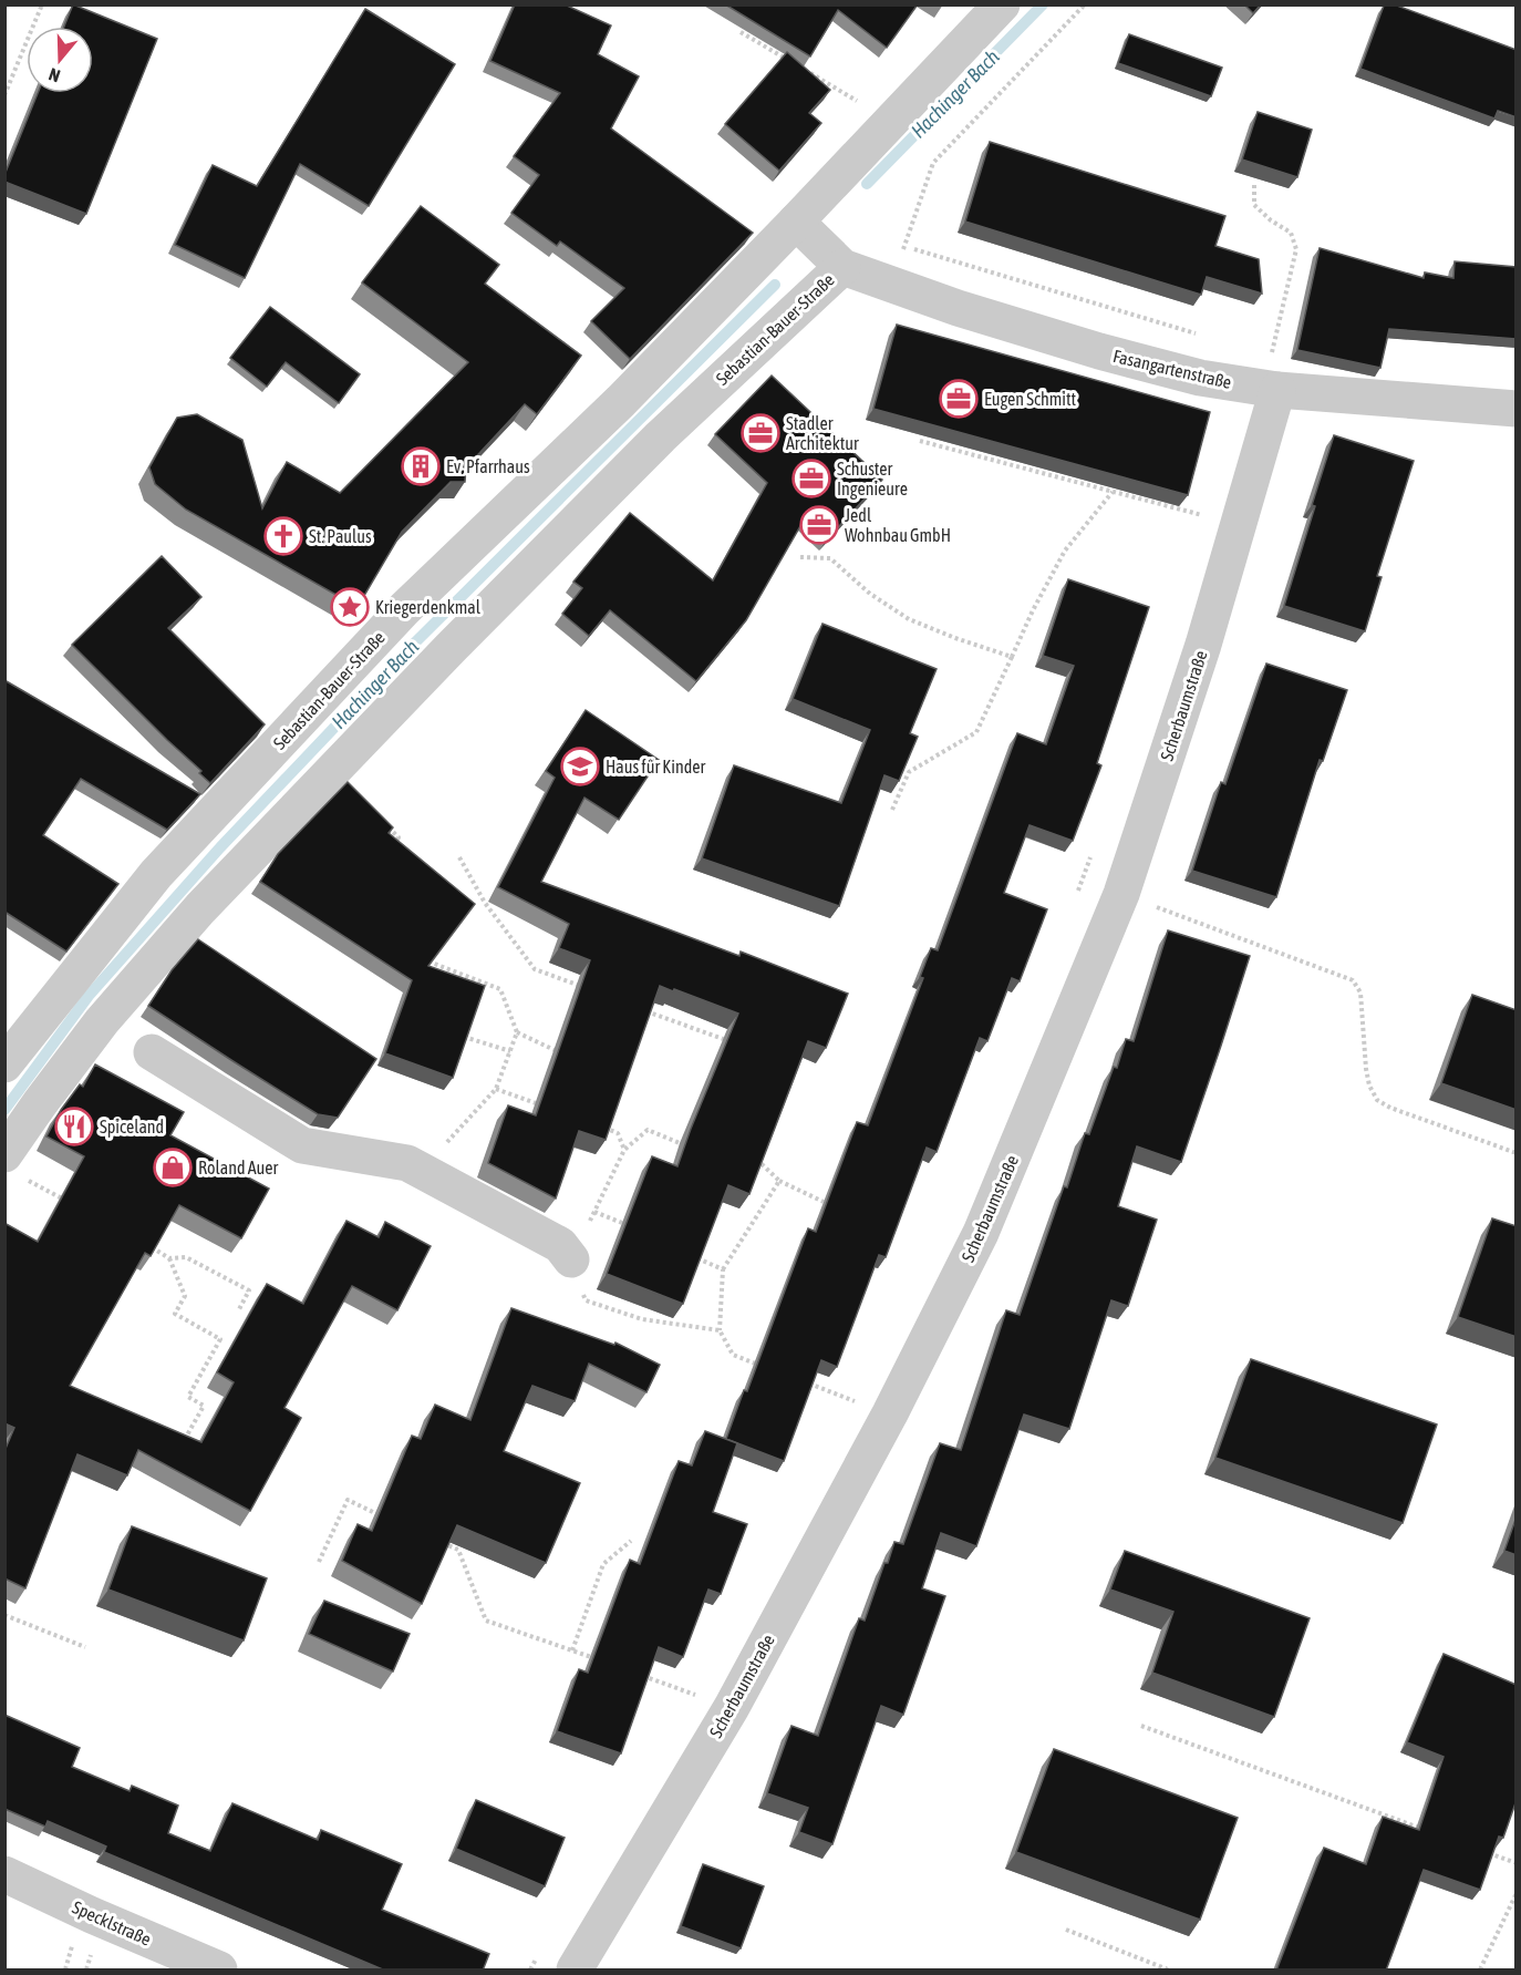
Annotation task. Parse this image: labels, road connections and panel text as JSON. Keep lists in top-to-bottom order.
{
  "streets": {
    "street": [
      "Sebastian-Bauer-Straße",
      "Fasangartenstraße",
      "Scherbaumstraße",
      "Specklstraße"
    ]
  },
  "crossings": [
    ["Sebastian-Bauer-Straße", "Fasangartenstraße"],
    ["Fasangartenstraße", "Scherbaumstraße"]
  ],
  "water": ["Hachinger Bach"],
  "places": {
    "office": [
      "Eugen Schmitt",
      "Stadler Architektur",
      "Schuster Ingenieure",
      "Jedl Wohnbau GmbH"
    ],
    "building": ["Ev. Pfarrhaus"],
    "church": ["St. Paulus"],
    "place": ["Kriegerdenkmal"],
    "school or university": ["Haus für Kinder"],
    "restaurant": ["Spiceland"],
    "shop": ["Roland Auer"]
  },
  "north": "bottom"
}
